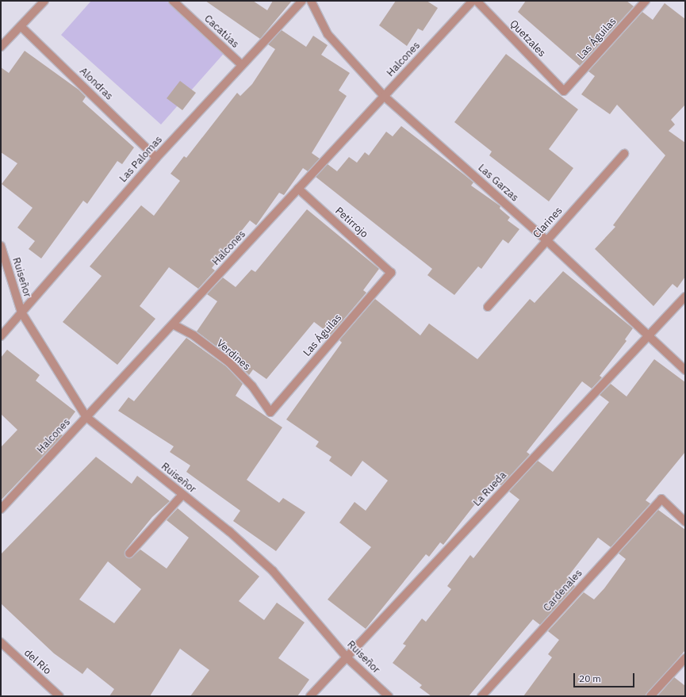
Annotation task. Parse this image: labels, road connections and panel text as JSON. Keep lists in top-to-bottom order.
{
  "streets": {
    "street": [
      "Cacatúas",
      "Quetzales",
      "Las Águilas",
      "Halcones",
      "Alondras",
      "Las Palomas",
      "Las Garzas",
      "Petirrojo",
      "Clarines",
      "Ruiseñor",
      "Verdines",
      "La Rueda",
      "Cardenales",
      "del Río"
    ]
  },
  "crossings": [
    ["Cacatúas", "Las Palomas"],
    ["Quetzales", "Las Águilas"],
    ["Las Águilas", "Petirrojo"],
    ["Las Águilas", "Verdines"],
    ["Halcones", "Las Garzas"],
    ["Halcones", "Petirrojo"],
    ["Halcones", "Ruiseñor"],
    ["Halcones", "Verdines"],
    ["Alondras", "Las Palomas"],
    ["Las Palomas", "Ruiseñor"],
    ["Las Garzas", "Clarines"],
    ["Las Garzas", "La Rueda"],
    ["Ruiseñor", "La Rueda"]
  ],
  "scale_bar": "20 m"
}
